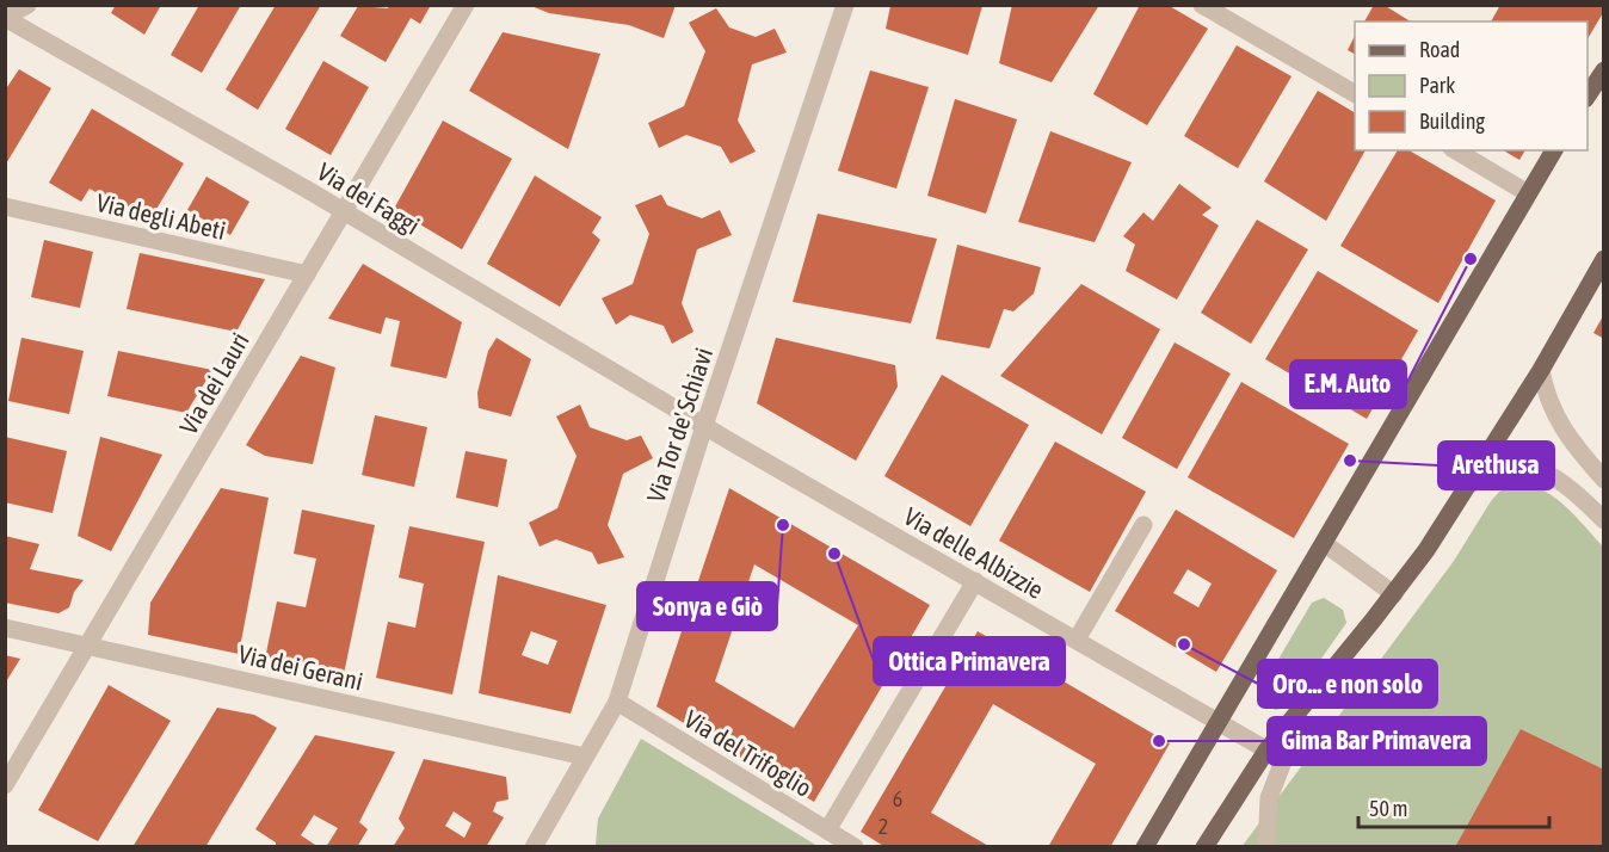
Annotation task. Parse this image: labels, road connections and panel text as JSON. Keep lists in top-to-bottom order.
{
  "streets": {
    "street": [
      "Via dei Faggi",
      "Via degli Abeti",
      "Via dei Lauri",
      "Via Tor de' Schiavi",
      "Via delle Albizzie",
      "Via dei Gerani",
      "Via del Trifoglio"
    ]
  },
  "crossings": [
    ["Via dei Faggi", "Via dei Lauri"],
    ["Via dei Faggi", "Via Tor de' Schiavi"],
    ["Via dei Faggi", "Via delle Albizzie"],
    ["Via degli Abeti", "Via dei Lauri"],
    ["Via dei Lauri", "Via dei Gerani"],
    ["Via Tor de' Schiavi", "Via delle Albizzie"],
    ["Via Tor de' Schiavi", "Via dei Gerani"],
    ["Via Tor de' Schiavi", "Via del Trifoglio"]
  ],
  "places": [
    "E.M. Auto",
    "Arethusa",
    "Sonya e Giò",
    "Ottica Primavera",
    "Oro... e non solo",
    "Gima Bar Primavera"
  ],
  "house_numbers": ["6", "2"],
  "legend": ["Road", "Park", "Building"],
  "scale_bar": "50 m"
}
